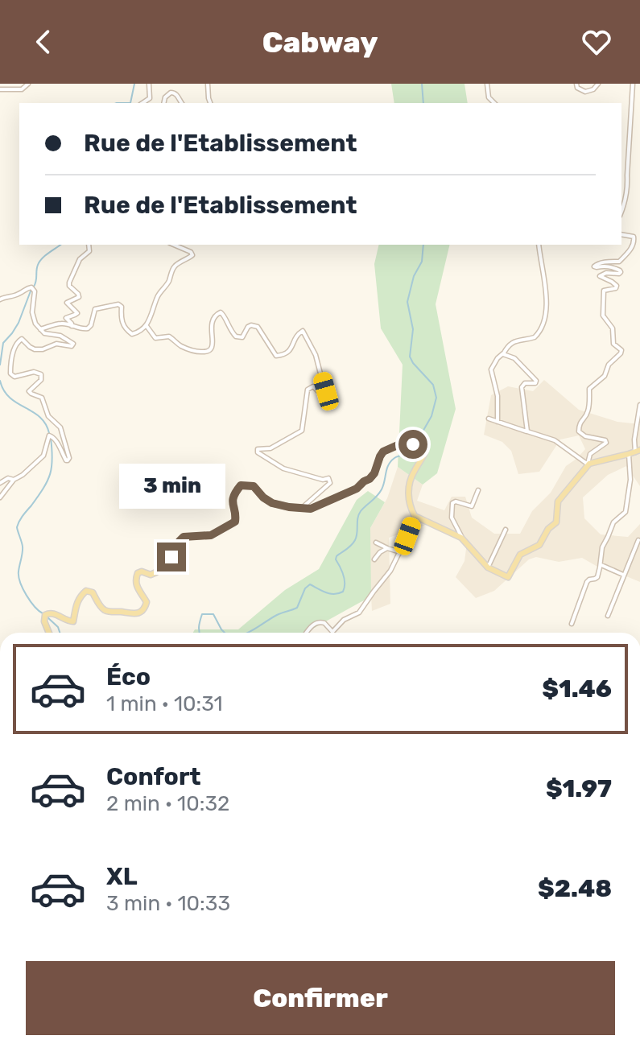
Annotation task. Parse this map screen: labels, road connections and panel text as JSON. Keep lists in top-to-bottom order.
{
  "page": {
    "header": "Cabway",
    "banner": ["Rue de l'Etablissement", "Rue de l'Etablissement"],
    "bubble": "3 min",
    "list": [
      {
        "name": "Éco",
        "note": "1 min · 10:31",
        "value": "$1.46"
      },
      {
        "name": "Confort",
        "note": "2 min · 10:32",
        "value": "$1.97"
      },
      {
        "name": "XL",
        "note": "3 min · 10:33",
        "value": "$2.48"
      }
    ],
    "buttons": "Confirmer"
  }
}
